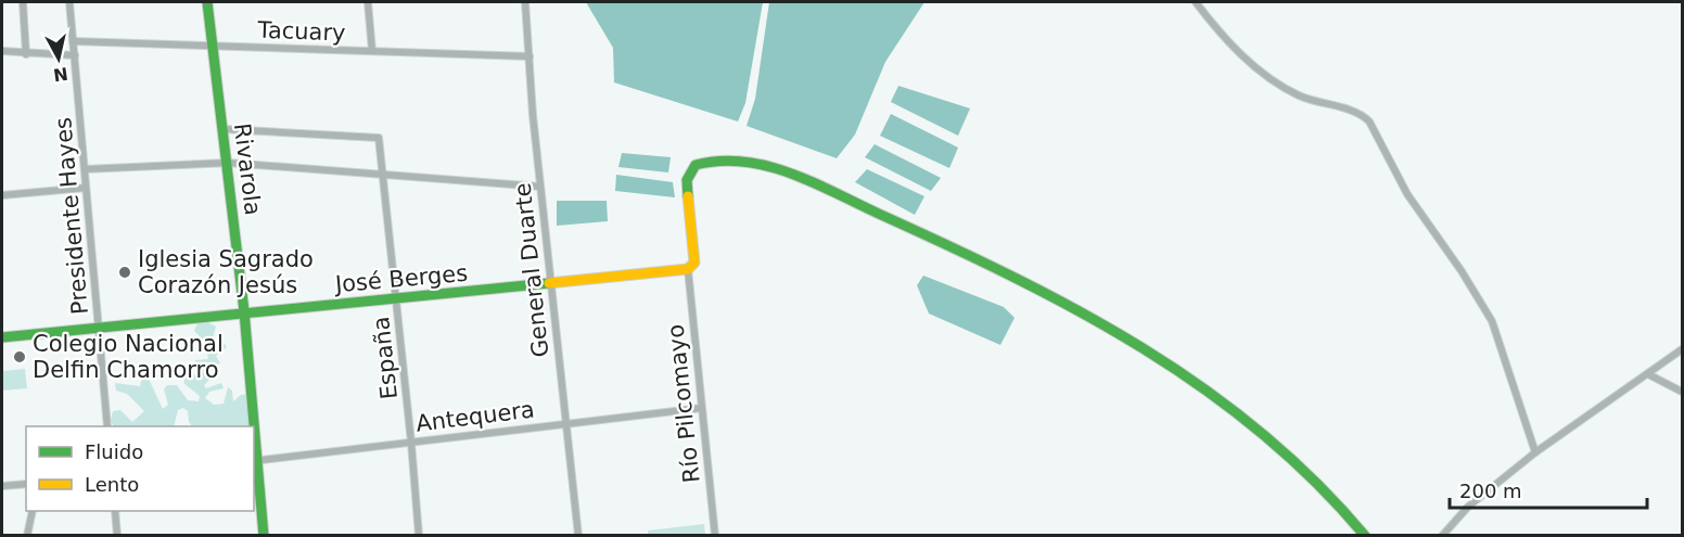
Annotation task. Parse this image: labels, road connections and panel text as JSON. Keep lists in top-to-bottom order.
{
  "streets": {
    "street": [
      "Tacuary",
      "Rivarola",
      "Presidente Hayes",
      "General Duarte",
      "José Berges",
      "España",
      "Río Pilcomayo",
      "Antequera"
    ]
  },
  "crossings": [
    ["Tacuary", "Rivarola"],
    ["Tacuary", "Presidente Hayes"],
    ["Tacuary", "General Duarte"],
    ["Rivarola", "José Berges"],
    ["Rivarola", "España"],
    ["Rivarola", "Antequera"],
    ["Presidente Hayes", "José Berges"],
    ["General Duarte", "José Berges"],
    ["General Duarte", "Antequera"],
    ["José Berges", "España"],
    ["José Berges", "Río Pilcomayo"],
    ["España", "Antequera"],
    ["Río Pilcomayo", "Antequera"]
  ],
  "places": ["Iglesia Sagrado Corazón Jesús", "Colegio Nacional Delfin Chamorro"],
  "legend": ["Fluido", "Lento"],
  "scale_bar": "200 m",
  "north": "bottom"
}
